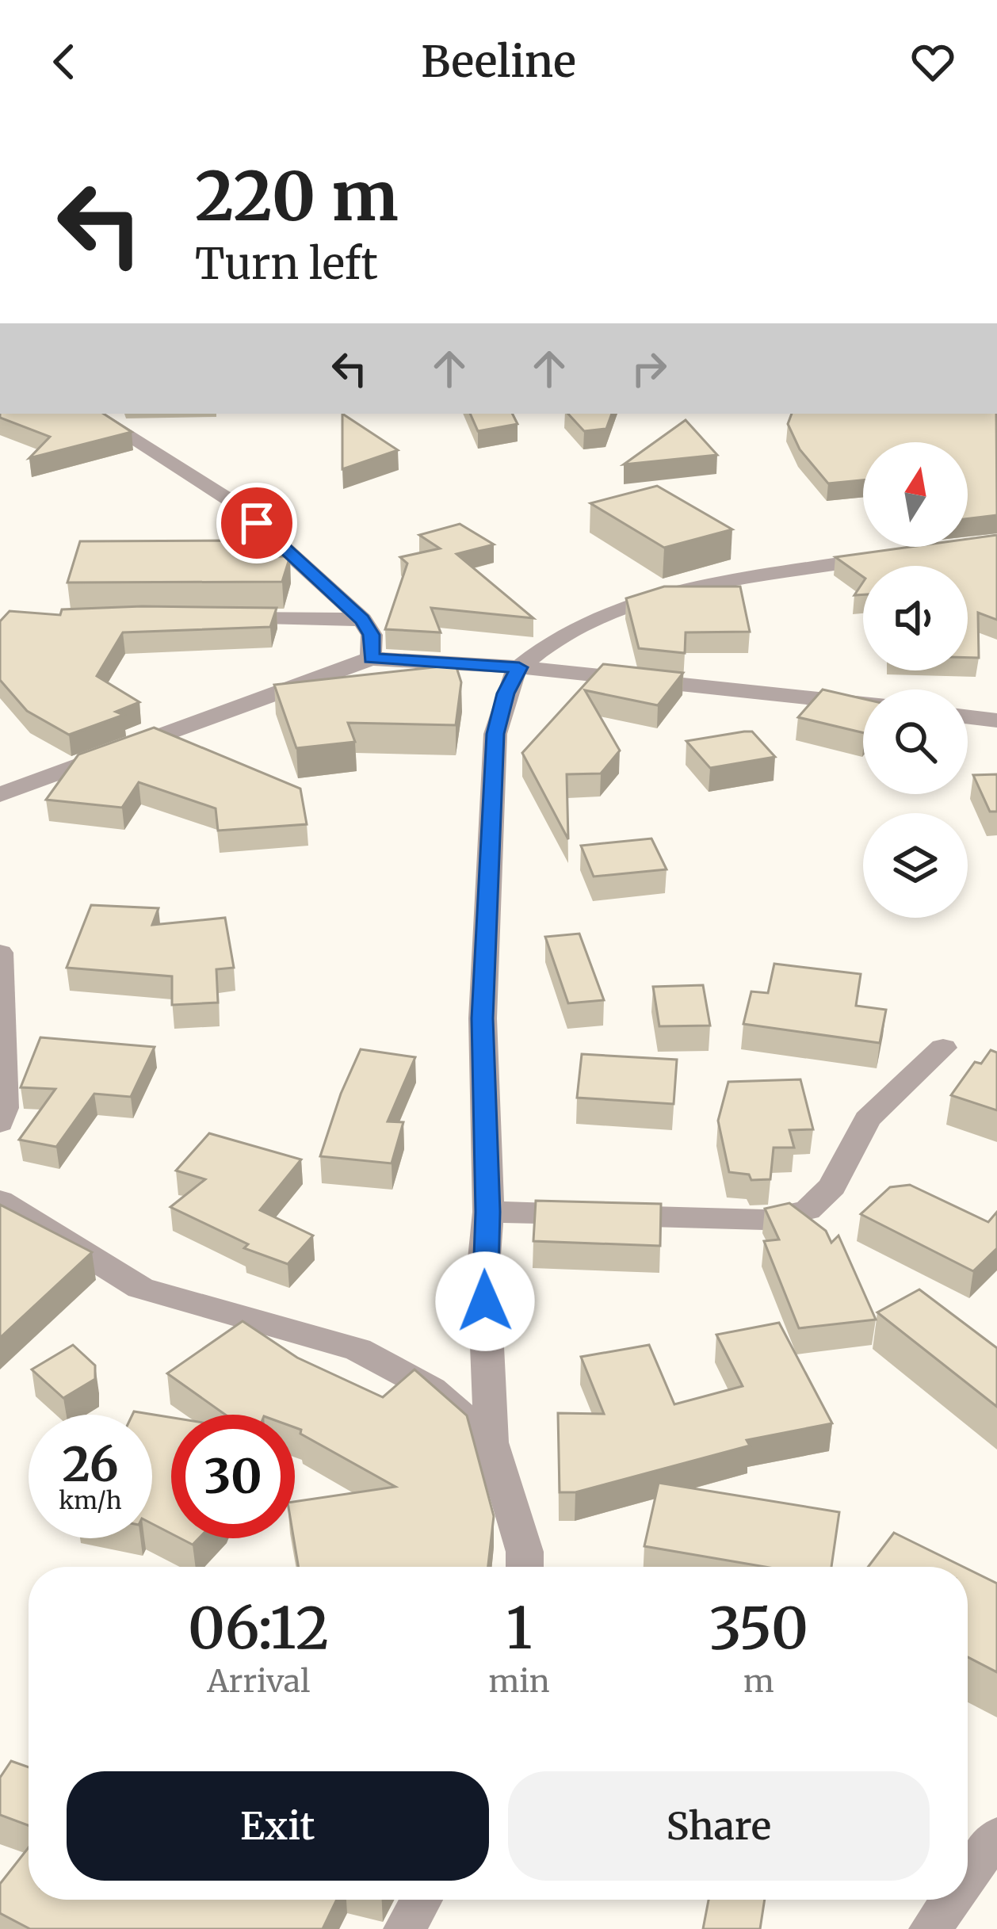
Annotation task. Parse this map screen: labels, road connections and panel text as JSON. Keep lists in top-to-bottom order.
{
  "north": "top",
  "page": {
    "header": "Beeline",
    "turn": ["220 m", "Turn left"],
    "speed": "26 km/h",
    "limit": "30",
    "eta": [
      "06:12",
      "Arrival",
      "1",
      "min",
      "350",
      "m"
    ],
    "buttons": ["Exit", "Share"]
  }
}
